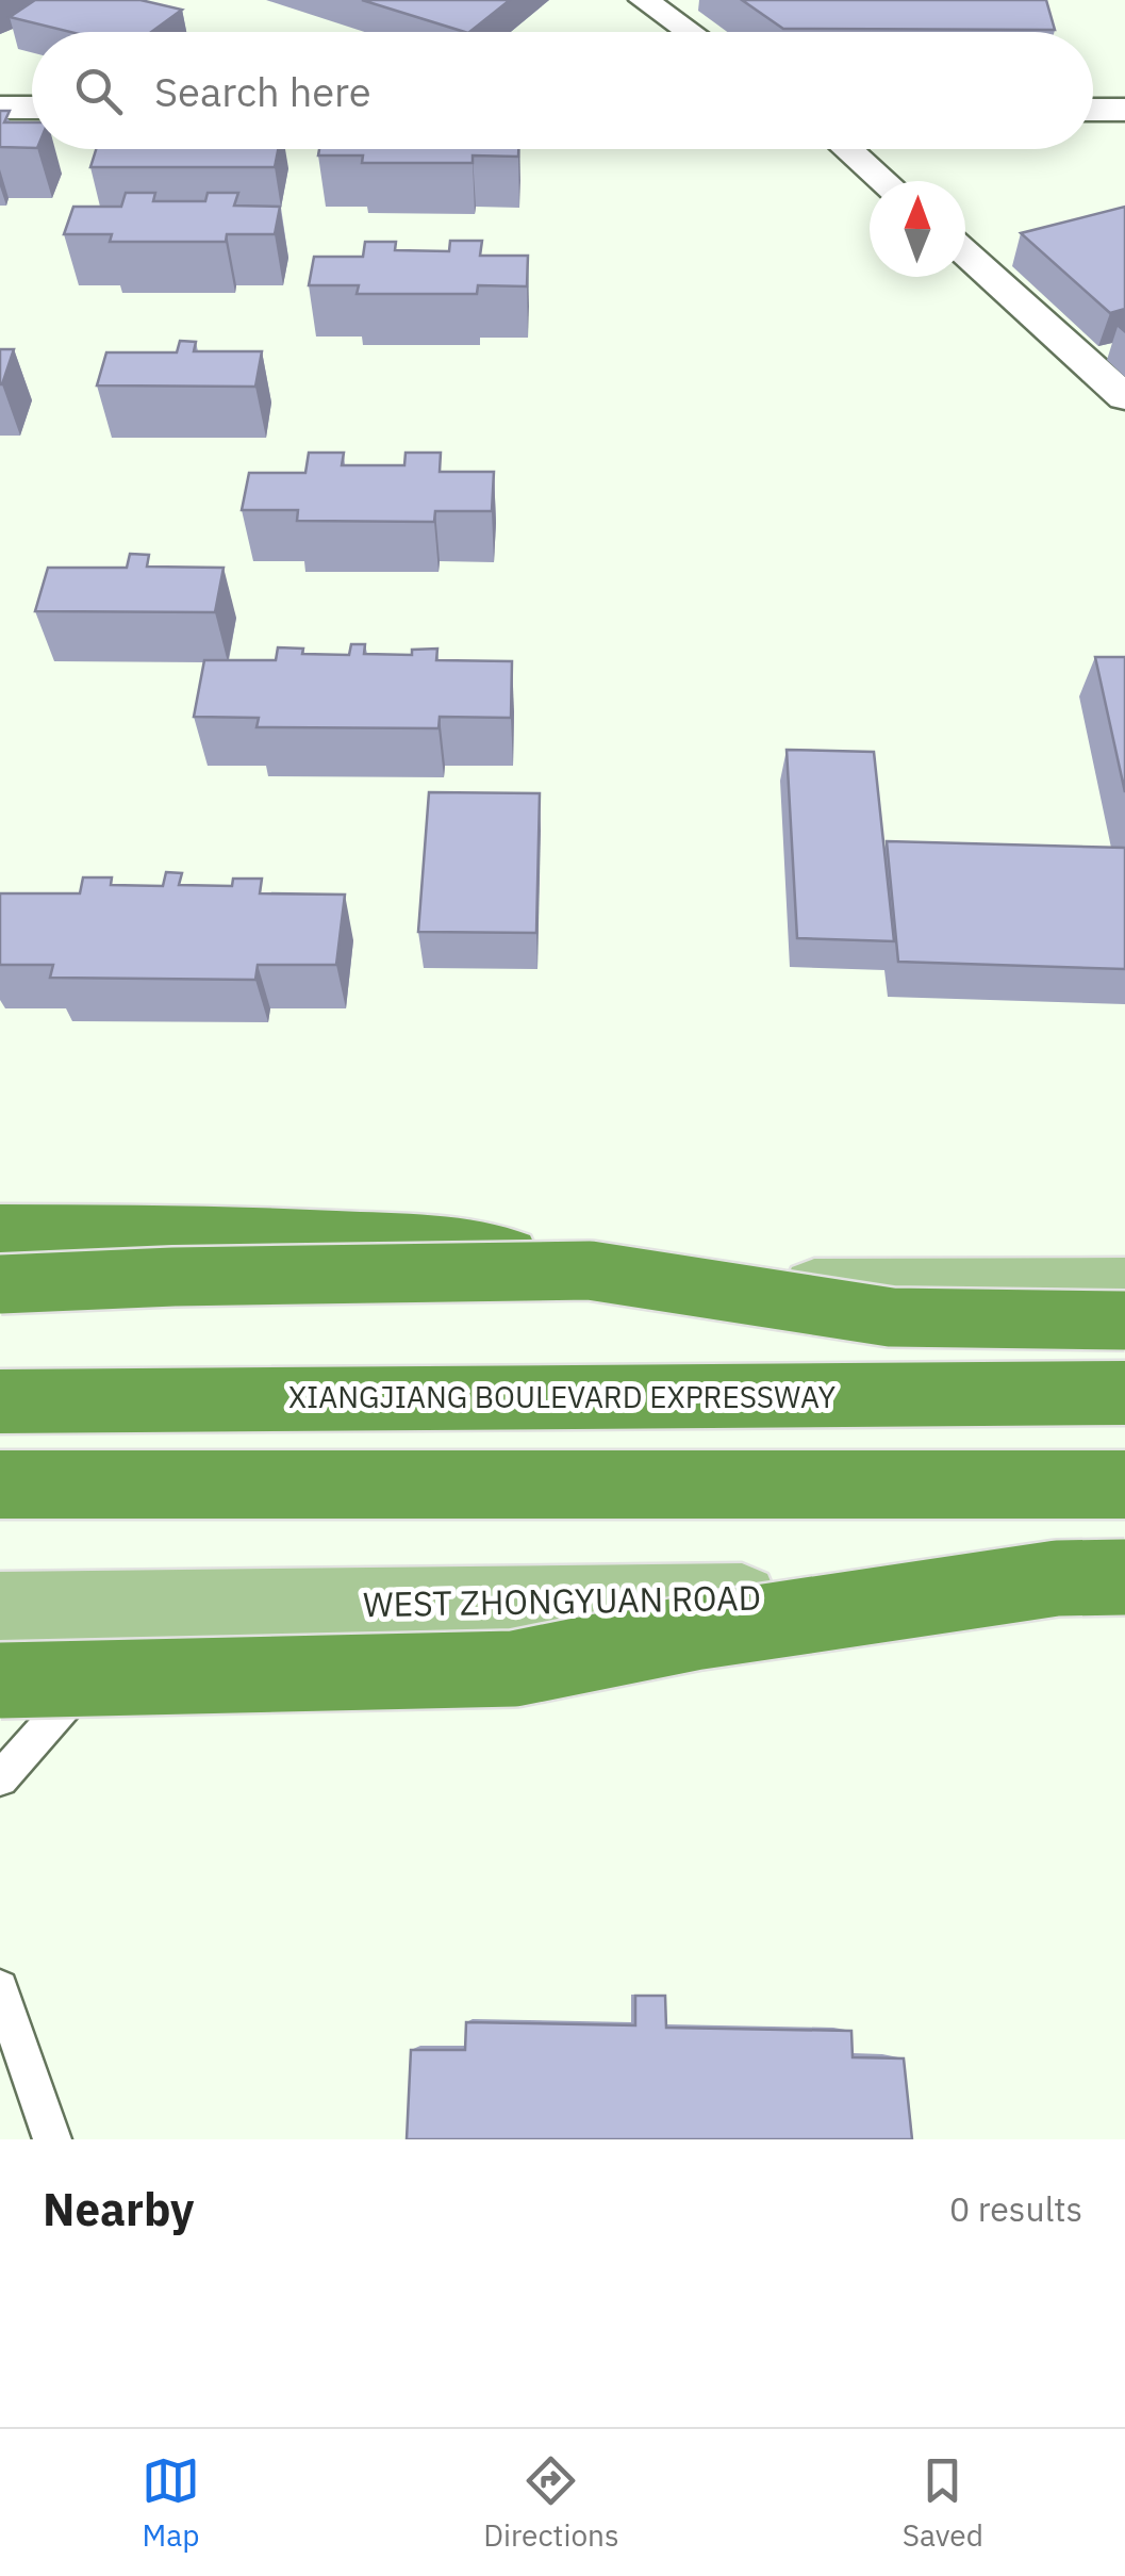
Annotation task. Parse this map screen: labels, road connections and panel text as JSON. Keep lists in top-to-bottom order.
{
  "streets": {
    "highway": ["XIANGJIANG BOULEVARD EXPRESSWAY"],
    "main road": ["WEST ZHONGYUAN ROAD"]
  },
  "north": "top",
  "page": {
    "search": "Search here",
    "heading": ["Nearby", "0 results"],
    "nav": ["Map", "Directions", "Saved"]
  }
}
